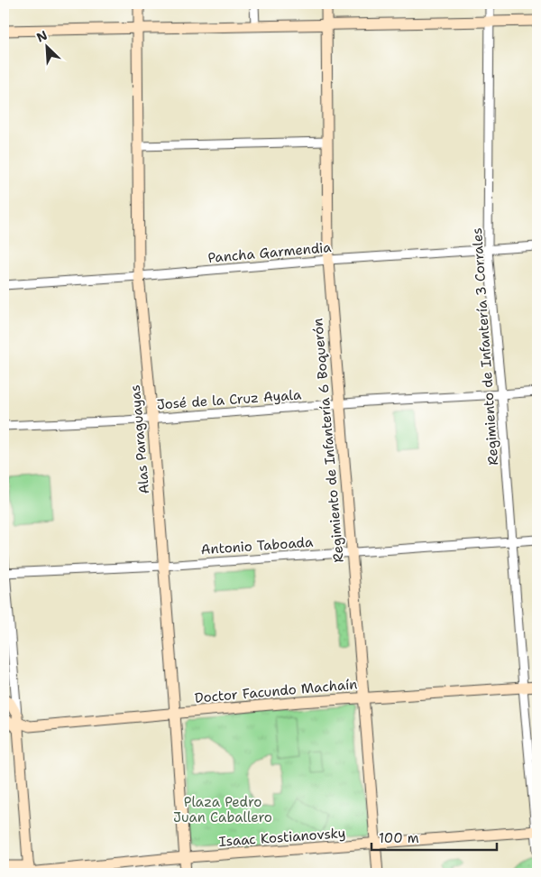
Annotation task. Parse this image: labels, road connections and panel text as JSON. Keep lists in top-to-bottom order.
{
  "streets": {
    "street": [
      "Pancha Garmendia",
      "Regimiento de Infantería 3 Corrales",
      "José de la Cruz Ayala",
      "Alas Paraguayas",
      "Regimiento de Infantería 6 Boquerón",
      "Antonio Taboada",
      "Doctor Facundo Machaín",
      "Isaac Kostianovsky"
    ]
  },
  "crossings": [
    ["Pancha Garmendia", "Regimiento de Infantería 3 Corrales"],
    ["Pancha Garmendia", "Alas Paraguayas"],
    ["Pancha Garmendia", "Regimiento de Infantería 6 Boquerón"],
    ["Regimiento de Infantería 3 Corrales", "José de la Cruz Ayala"],
    ["Regimiento de Infantería 3 Corrales", "Antonio Taboada"],
    ["Regimiento de Infantería 3 Corrales", "Doctor Facundo Machaín"],
    ["Regimiento de Infantería 3 Corrales", "Isaac Kostianovsky"],
    ["José de la Cruz Ayala", "Alas Paraguayas"],
    ["José de la Cruz Ayala", "Regimiento de Infantería 6 Boquerón"],
    ["Alas Paraguayas", "Antonio Taboada"],
    ["Alas Paraguayas", "Doctor Facundo Machaín"],
    ["Alas Paraguayas", "Isaac Kostianovsky"],
    ["Regimiento de Infantería 6 Boquerón", "Antonio Taboada"],
    ["Regimiento de Infantería 6 Boquerón", "Doctor Facundo Machaín"],
    ["Regimiento de Infantería 6 Boquerón", "Isaac Kostianovsky"]
  ],
  "parks": ["Plaza Pedro Juan Caballero"],
  "scale_bar": "100 m",
  "north": "top left"
}
